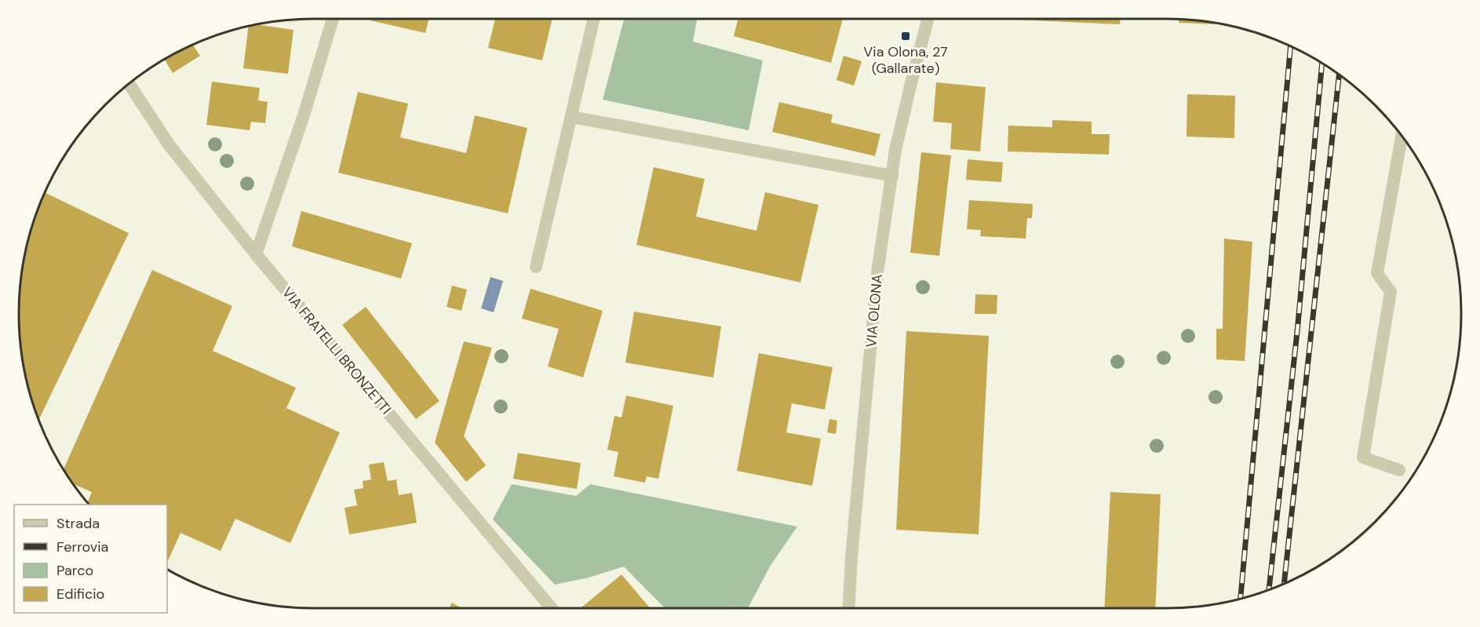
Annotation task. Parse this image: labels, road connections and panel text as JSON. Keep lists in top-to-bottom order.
{
  "streets": {
    "street": ["VIA OLONA", "VIA FRATELLI BRONZETTI"]
  },
  "places": {
    "transit": ["Via Olona, 27 (Gallarate)"]
  },
  "legend": [
    "Strada",
    "Ferrovia",
    "Parco",
    "Edificio"
  ]
}
